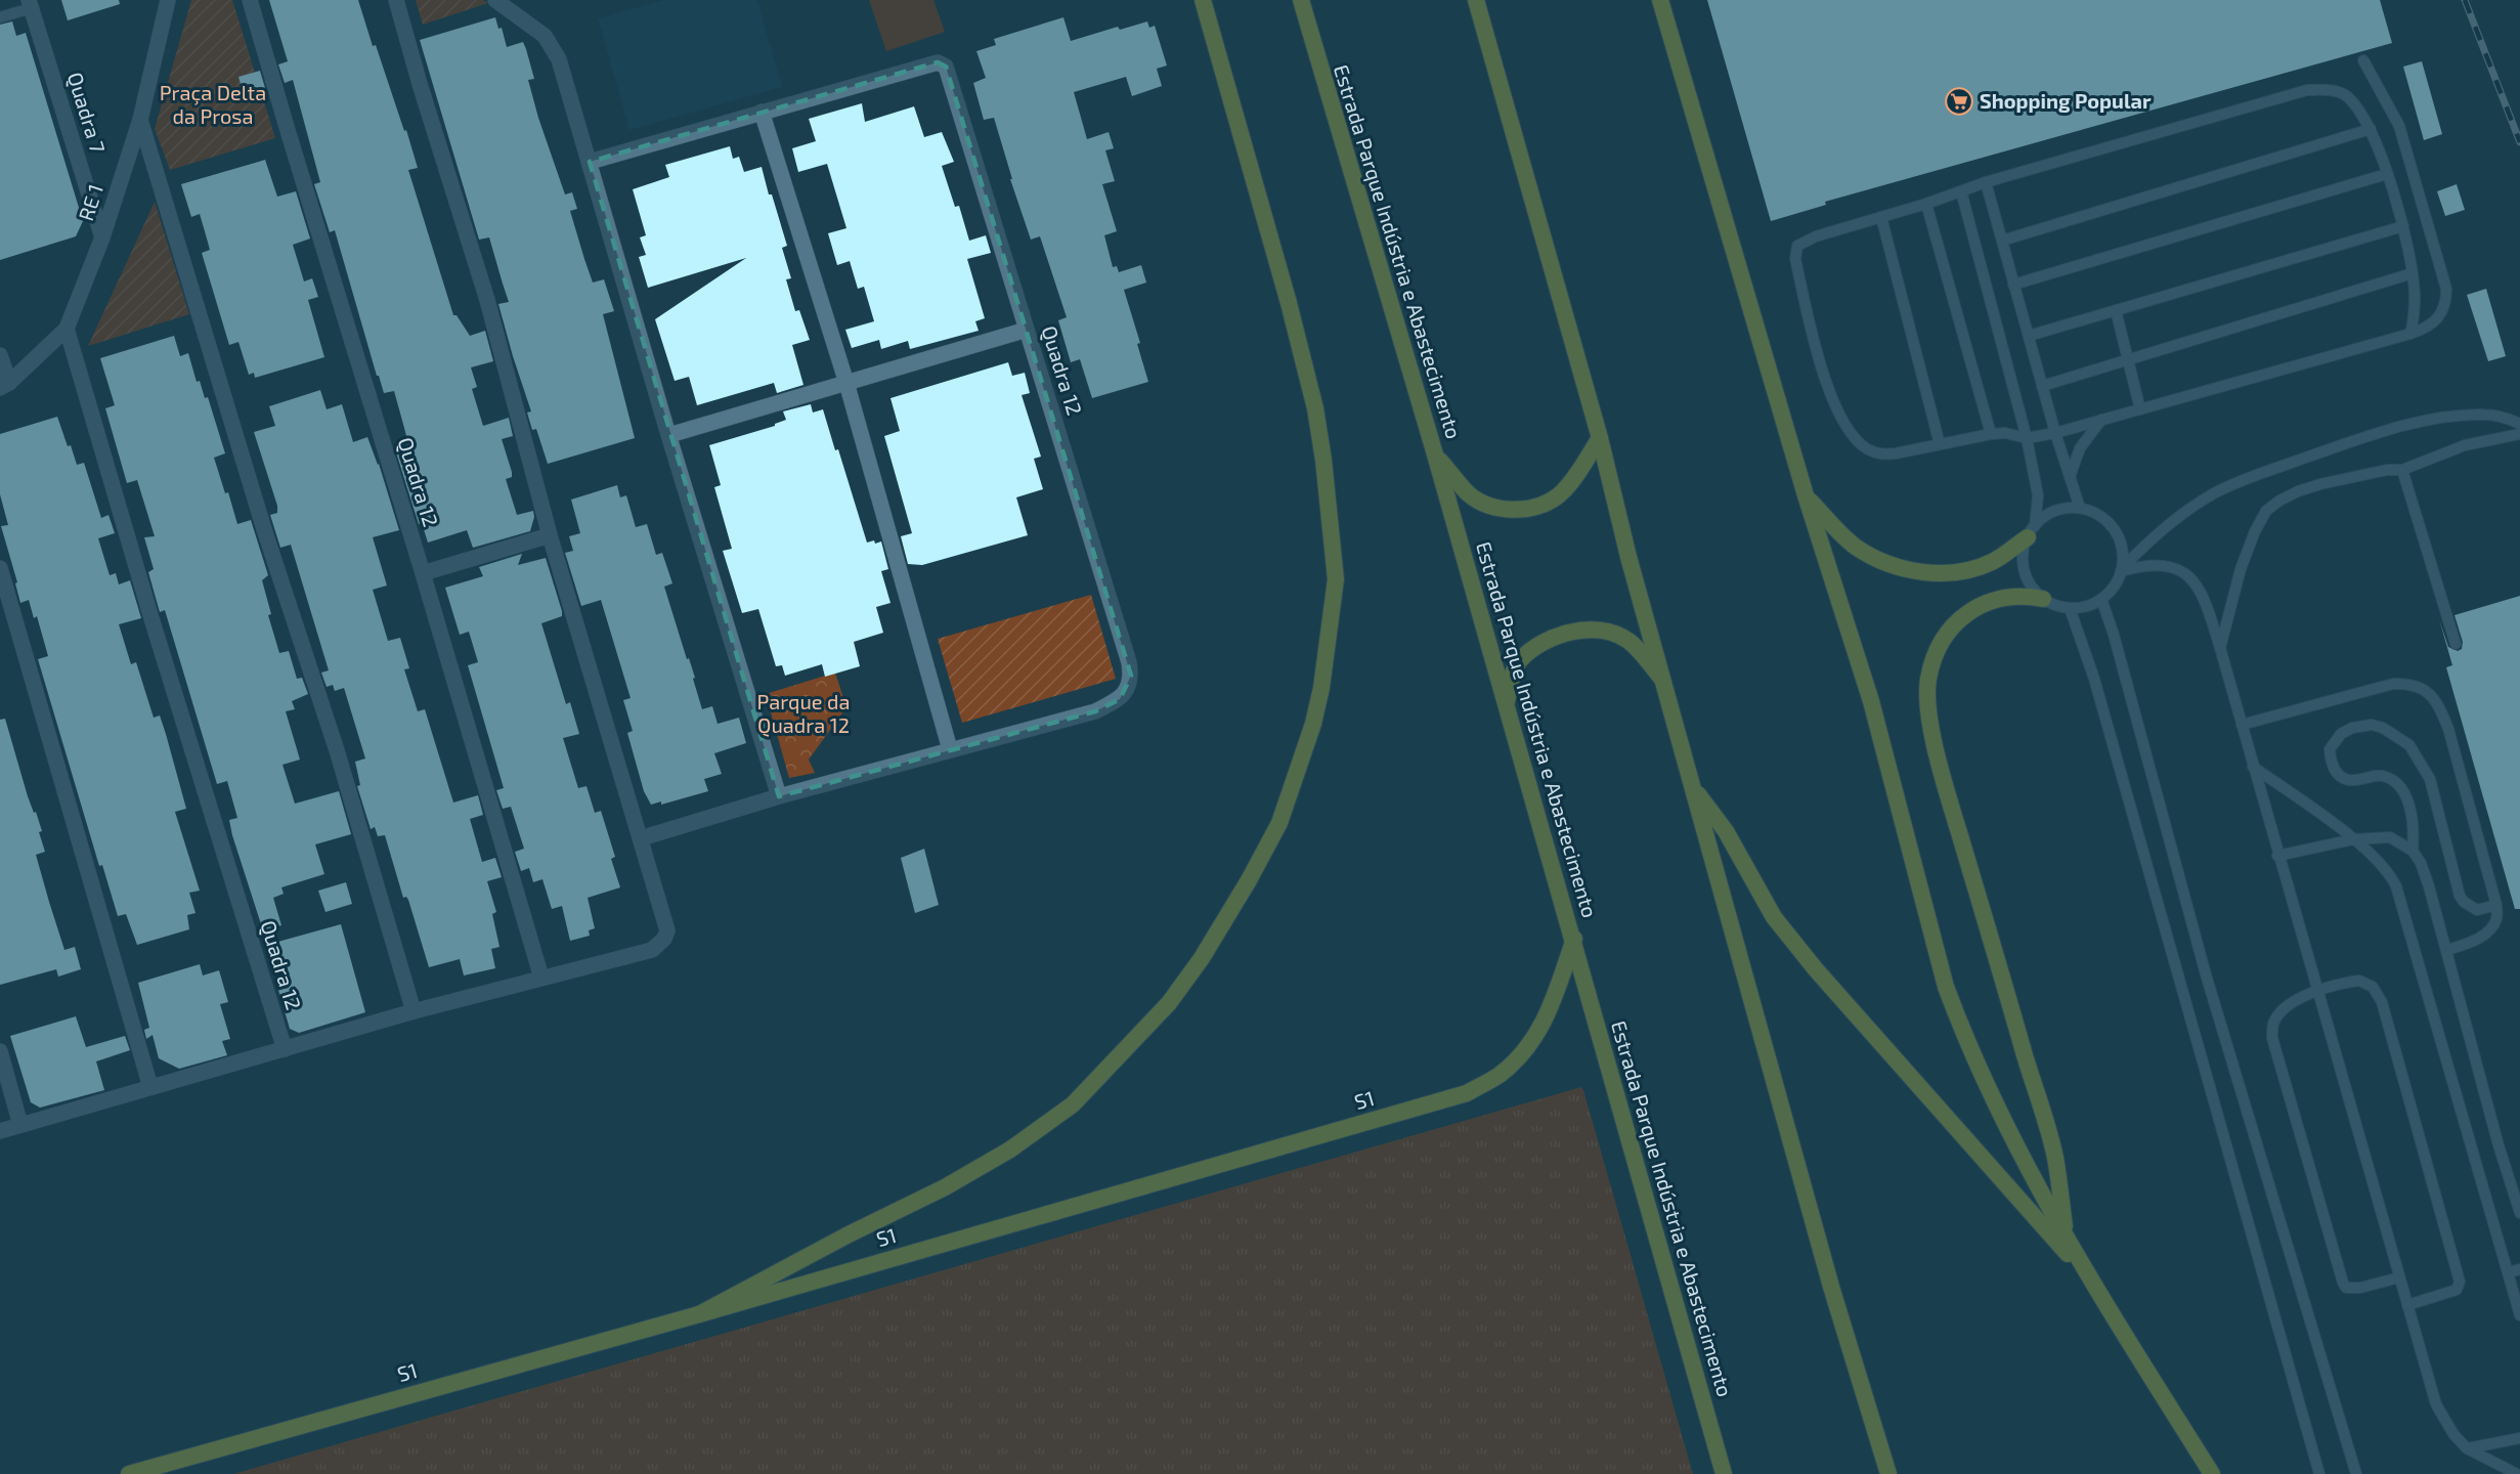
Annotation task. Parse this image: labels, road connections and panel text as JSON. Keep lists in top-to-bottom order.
{
  "streets": {
    "highway": ["Estrada Parque Indústria e Abastecimento", "S1"],
    "street": ["Quadra 7", "RE 1", "Quadra 12"]
  },
  "crossings": [
    ["Quadra 7", "RE 1"],
    ["RE 1", "Quadra 12"],
    ["Estrada Parque Indústria e Abastecimento", "S1"]
  ],
  "parks": ["Praça Delta da Prosa", "Parque da Quadra 12"],
  "places": {
    "supermarket": ["Shopping Popular"]
  }
}
